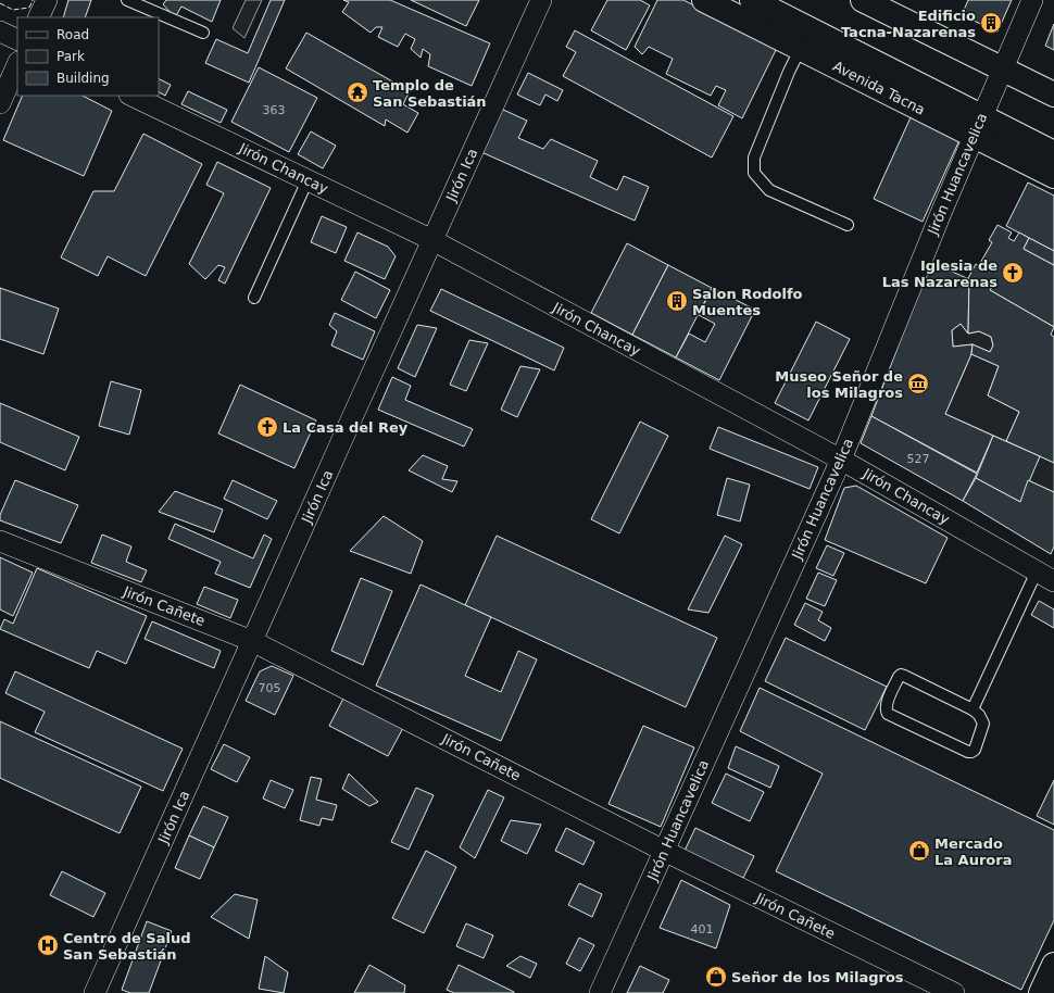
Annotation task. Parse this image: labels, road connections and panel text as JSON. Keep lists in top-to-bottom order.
{
  "streets": {
    "main road": ["Avenida Tacna"],
    "street": [
      "Jirón Chancay",
      "Jirón Huancavelica",
      "Jirón Ica",
      "Jirón Cañete"
    ]
  },
  "crossings": [
    ["Avenida Tacna", "Jirón Huancavelica"],
    ["Jirón Chancay", "Jirón Huancavelica"],
    ["Jirón Chancay", "Jirón Ica"],
    ["Jirón Huancavelica", "Jirón Cañete"],
    ["Jirón Ica", "Jirón Cañete"]
  ],
  "places": {
    "building": ["Edificio Tacna-Nazarenas", "Salon Rodolfo Muentes"],
    "temple": ["Templo de San Sebastián"],
    "church": ["Iglesia de Las Nazarenas", "La Casa del Rey"],
    "museum": ["Museo Señor de los Milagros"],
    "shop": ["Mercado La Aurora", "Señor de los Milagros"],
    "hospital": ["Centro de Salud San Sebastián"]
  },
  "house_numbers": [
    "363",
    "527",
    "705",
    "401"
  ],
  "legend": ["Road", "Park", "Building"]
}
